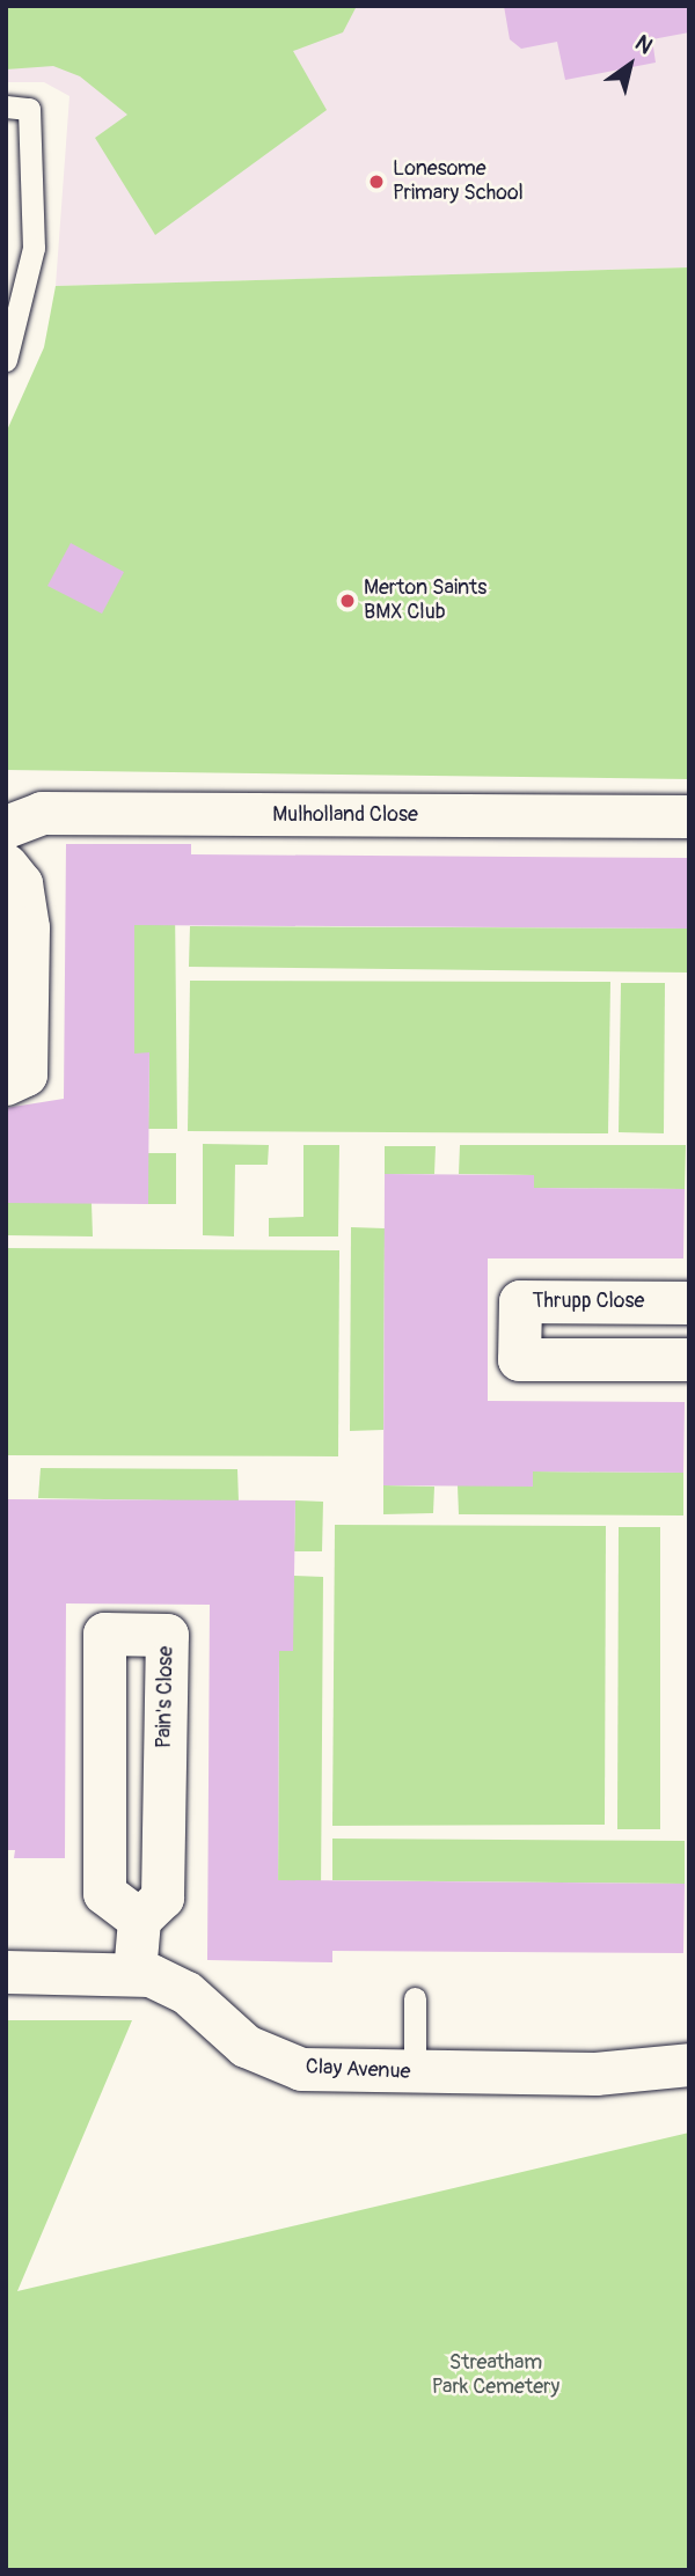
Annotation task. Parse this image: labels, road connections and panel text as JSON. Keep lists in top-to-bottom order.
{
  "streets": {
    "street": [
      "Mulholland Close",
      "Thrupp Close",
      "Pain's Close",
      "Clay Avenue"
    ]
  },
  "parks": ["Streatham Park Cemetery"],
  "places": ["Lonesome Primary School", "Merton Saints BMX Club"],
  "north": "top right"
}
